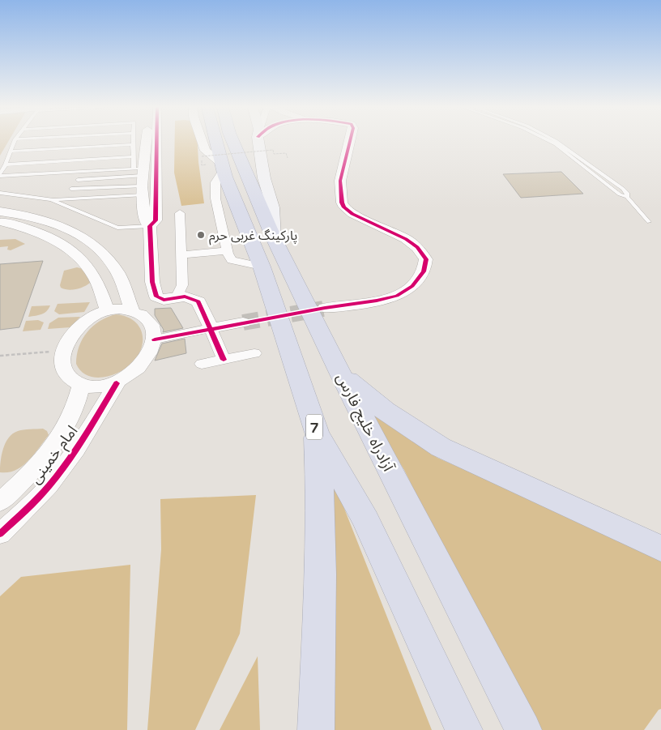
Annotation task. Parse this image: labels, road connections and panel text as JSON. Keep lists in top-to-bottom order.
{
  "streets": {
    "highway": ["آزادراه خلیج فارس", "7"],
    "street": ["امام خمینی"]
  },
  "places": ["پارکینگ غربی حرم"]
}
